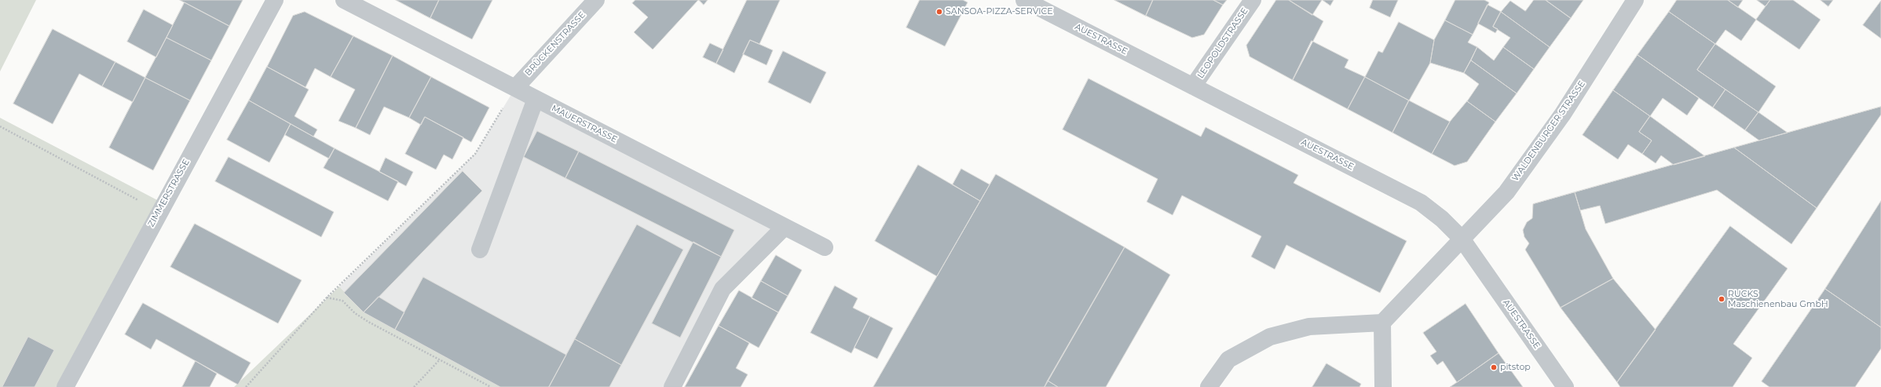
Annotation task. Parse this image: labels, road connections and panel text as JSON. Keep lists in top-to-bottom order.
{
  "streets": {
    "street": [
      "AUESTRASSE",
      "LEOPOLDSTRASSE",
      "BRÜCKENSTRASSE",
      "MAUERSTRASSE",
      "WALDENBURGER STRASSE",
      "ZIMMERSTRASSE"
    ]
  },
  "crossings": [
    ["AUESTRASSE", "LEOPOLDSTRASSE"],
    ["AUESTRASSE", "WALDENBURGER STRASSE"],
    ["BRÜCKENSTRASSE", "MAUERSTRASSE"]
  ],
  "places": ["SANSOA-PIZZA-SERVICE", "RUCKS Maschienenbau GmbH", "pitstop"]
}
